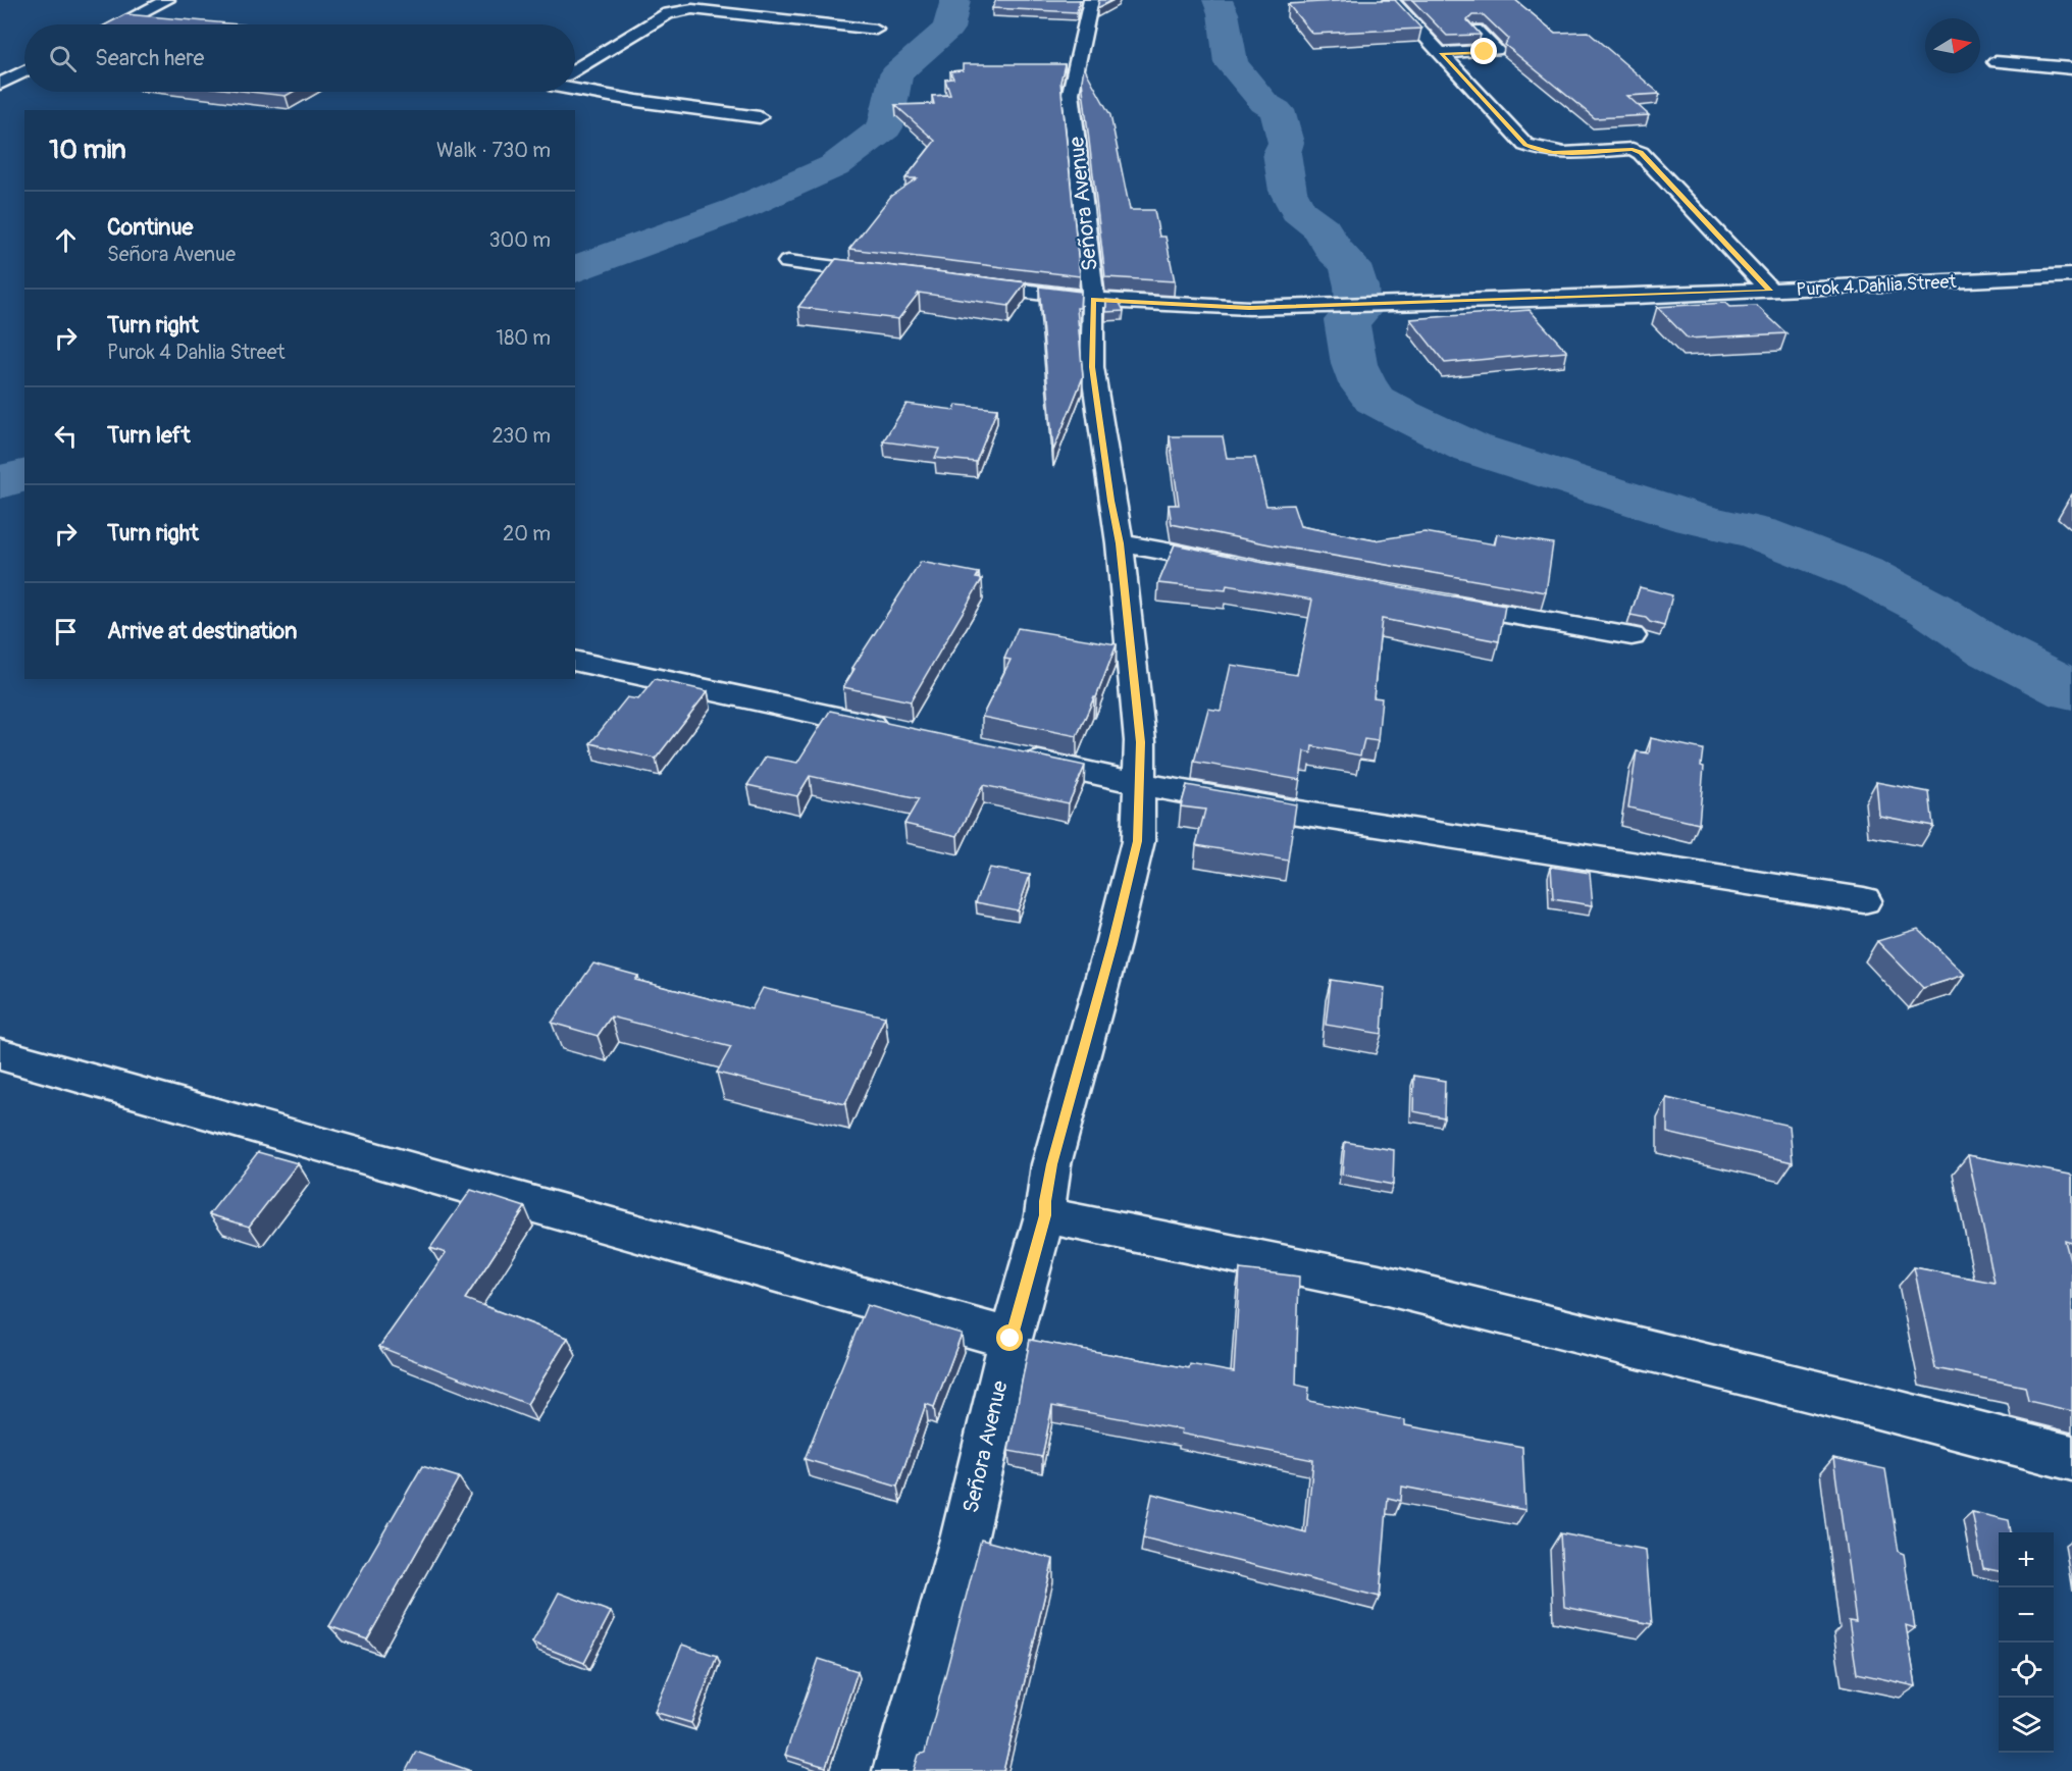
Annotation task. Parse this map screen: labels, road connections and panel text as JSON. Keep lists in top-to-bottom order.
{
  "streets": {
    "street": ["Señora Avenue", "Purok 4 Dahlia Street"]
  },
  "crossings": [
    ["Señora Avenue", "Purok 4 Dahlia Street"]
  ],
  "north": "right",
  "page": {
    "search": "Search here",
    "heading": ["10 min", "Walk · 730 m"],
    "list": [
      ["Continue", "Señora Avenue", "300 m"],
      ["Turn right", "Purok 4 Dahlia Street", "180 m"],
      ["Turn left", "230 m"],
      ["Turn right", "20 m"],
      "Arrive at destination"
    ],
    "map_buttons": ["+", "−"]
  }
}
